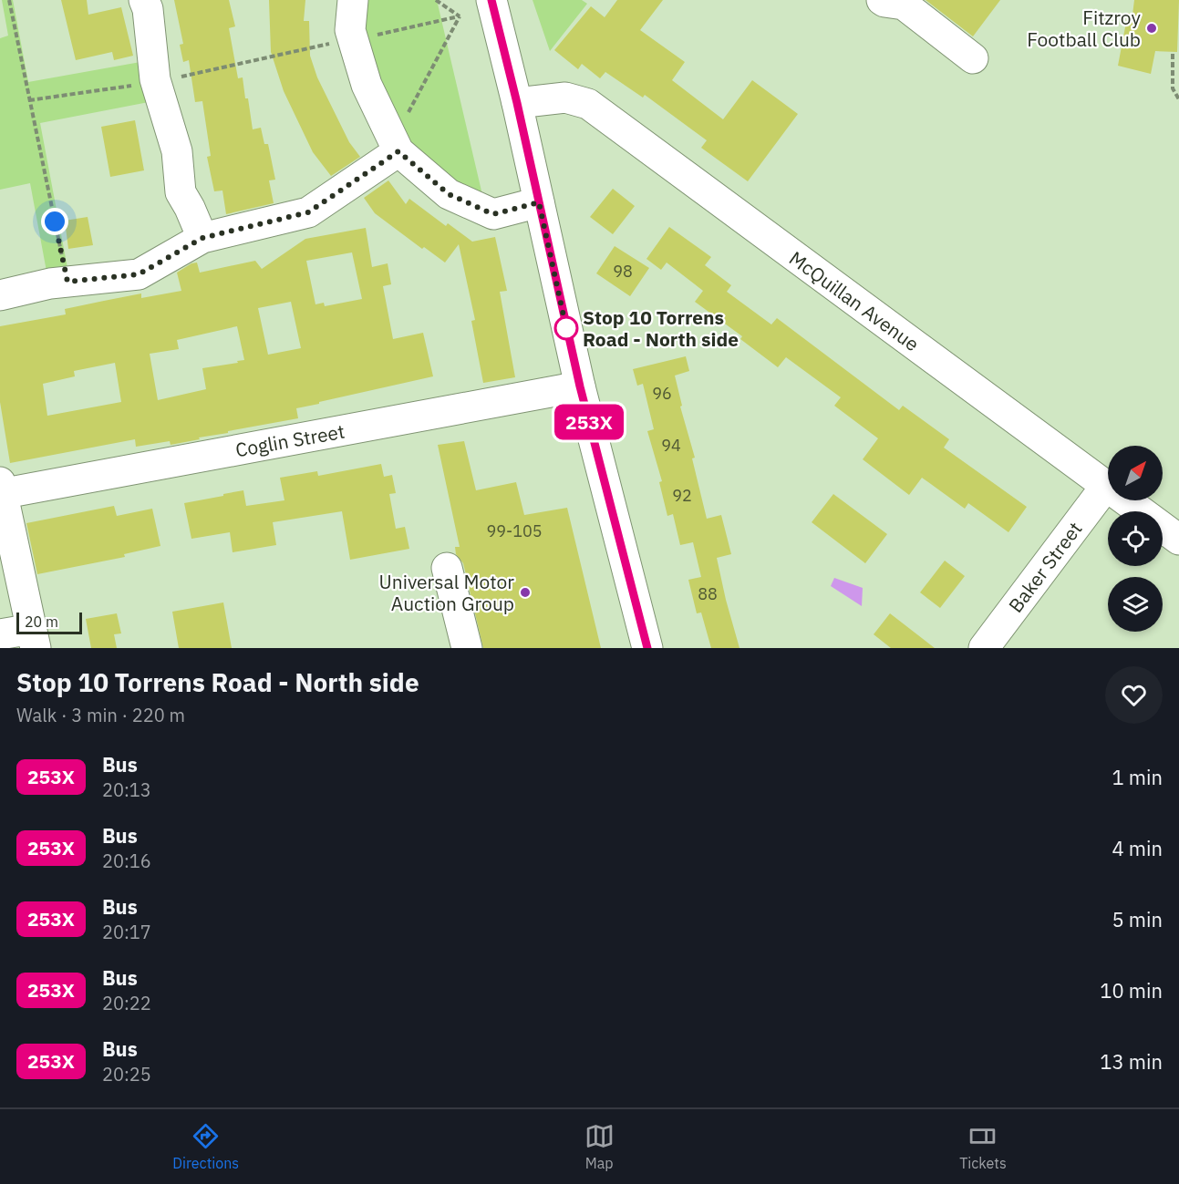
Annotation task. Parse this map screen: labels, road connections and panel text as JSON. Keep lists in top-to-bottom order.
{
  "streets": {
    "street": ["McQuillan Avenue", "Coglin Street", "Baker Street"]
  },
  "crossings": [
    ["McQuillan Avenue", "Baker Street"]
  ],
  "places": ["Fitzroy Football Club", "Stop 10 Torrens Road - North side", "Universal Motor Auction Group"],
  "lines": ["bus line 253X"],
  "house_numbers": [
    "98",
    "96",
    "94",
    "92",
    "99-105",
    "88"
  ],
  "scale_bar": "20 m",
  "north": "top right",
  "page": {
    "on_map": "253X",
    "scale": "20 m",
    "heading": ["Stop 10 Torrens Road - North side", "Walk · 3 min · 220 m"],
    "list": [
      {
        "mark": "253X",
        "name": "Bus",
        "note": "20:13",
        "value": "1 min"
      },
      {
        "mark": "253X",
        "name": "Bus",
        "note": "20:16",
        "value": "4 min"
      },
      {
        "mark": "253X",
        "name": "Bus",
        "note": "20:17",
        "value": "5 min"
      },
      {
        "mark": "253X",
        "name": "Bus",
        "note": "20:22",
        "value": "10 min"
      },
      {
        "mark": "253X",
        "name": "Bus",
        "note": "20:25",
        "value": "13 min"
      }
    ],
    "tabs": ["Directions", "Map", "Tickets"]
  }
}
